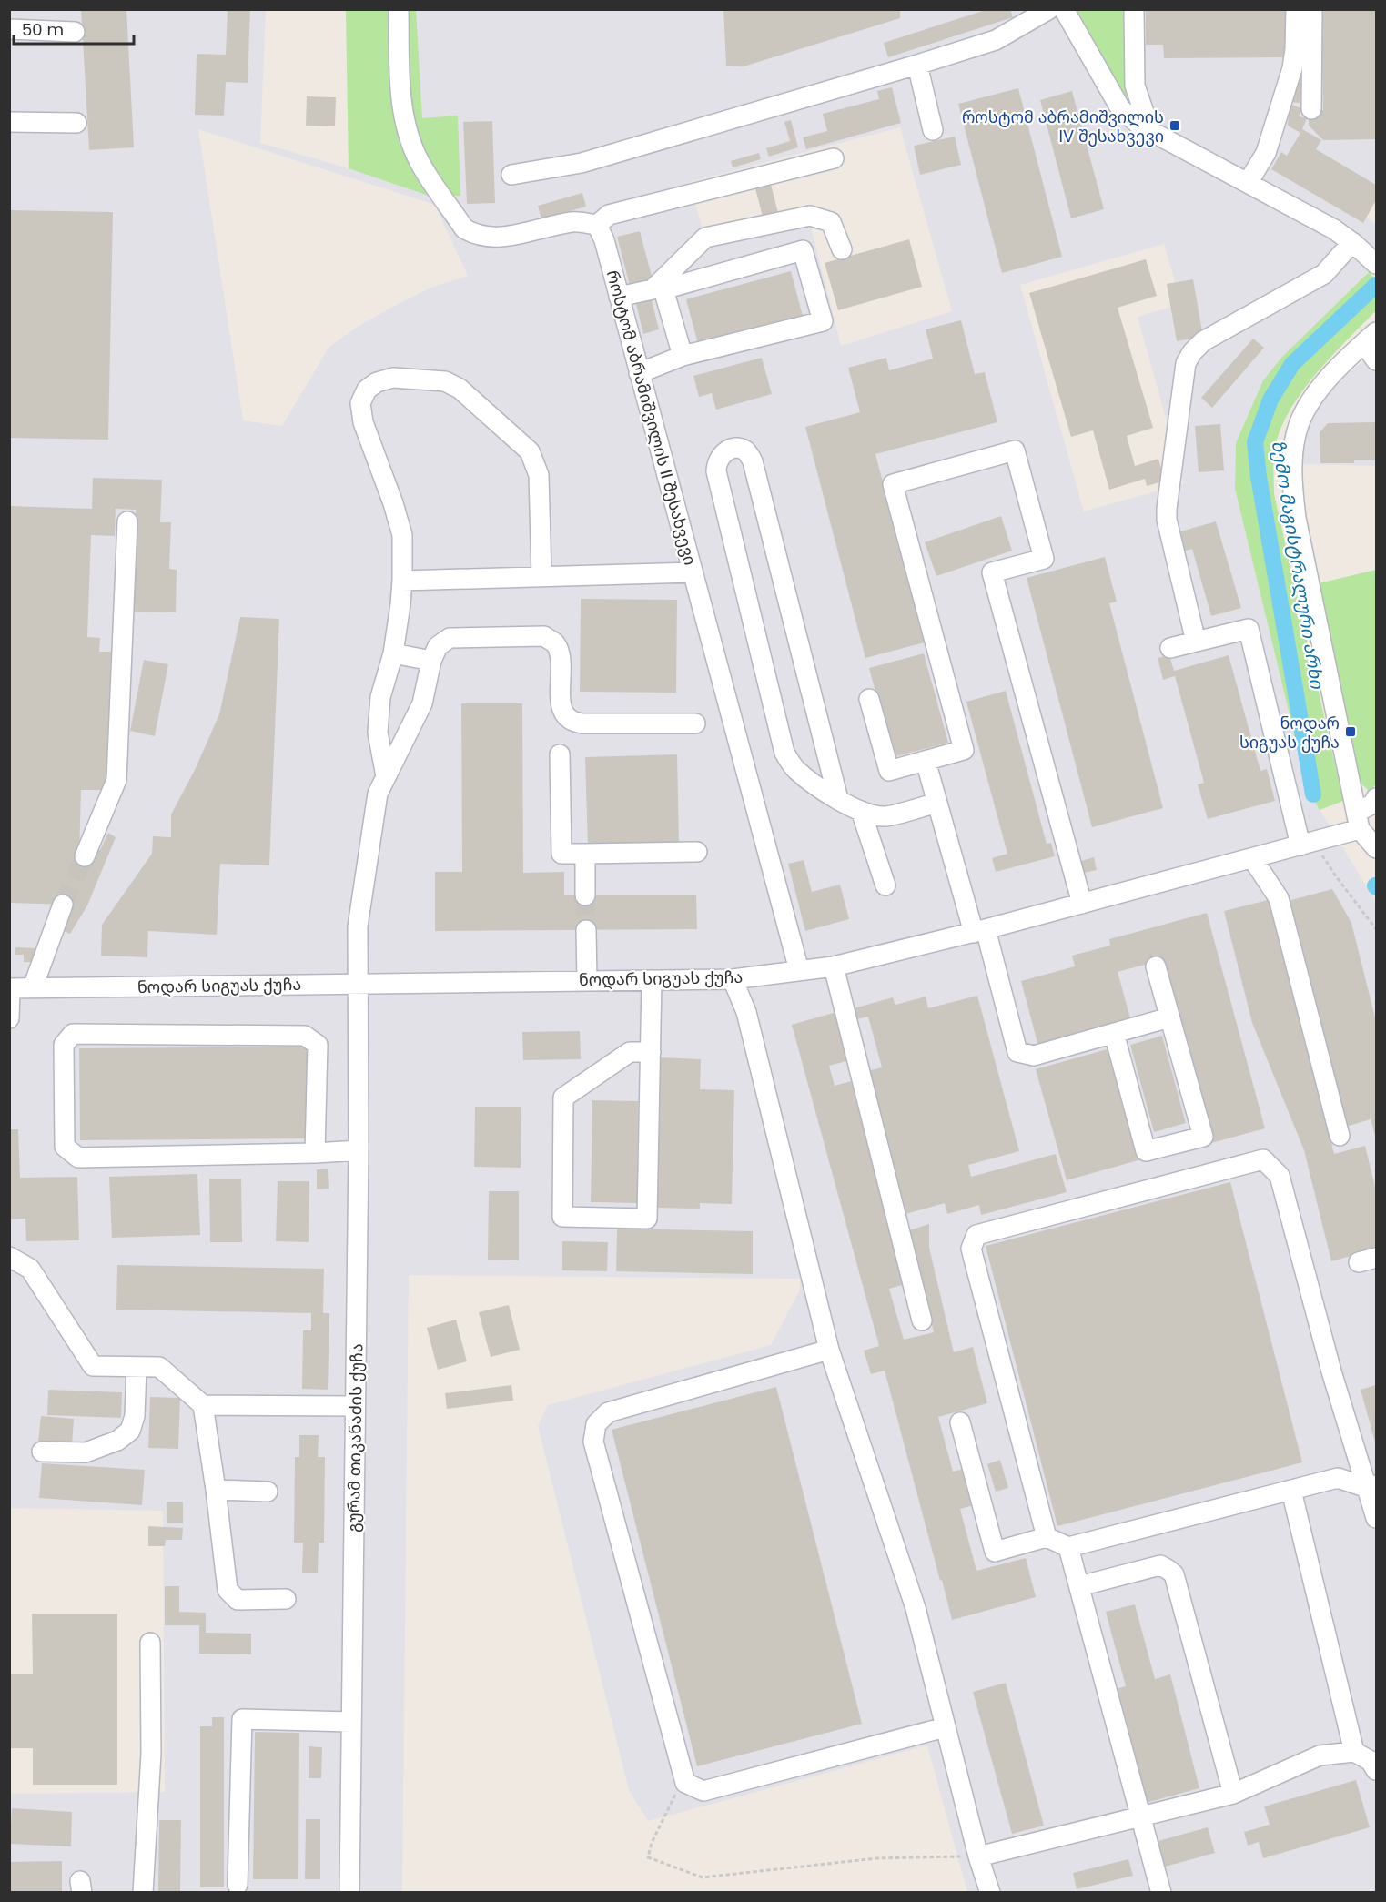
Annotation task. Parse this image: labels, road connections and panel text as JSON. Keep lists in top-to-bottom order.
{
  "streets": {
    "street": ["როსტომ აბრამიშვილის II შესახვევი", "ნოდარ სიგუას ქუჩა", "გურამ თიკანაძის ქუჩა"]
  },
  "crossings": [
    ["როსტომ აბრამიშვილის II შესახვევი", "ნოდარ სიგუას ქუჩა"],
    ["ნოდარ სიგუას ქუჩა", "გურამ თიკანაძის ქუჩა"]
  ],
  "water": ["ზემო მაგისტრალური არხი"],
  "places": {
    "transit": ["როსტომ აბრამიშვილის IV შესახვევი", "ნოდარ სიგუას ქუჩა"]
  },
  "scale_bar": "50 m"
}
